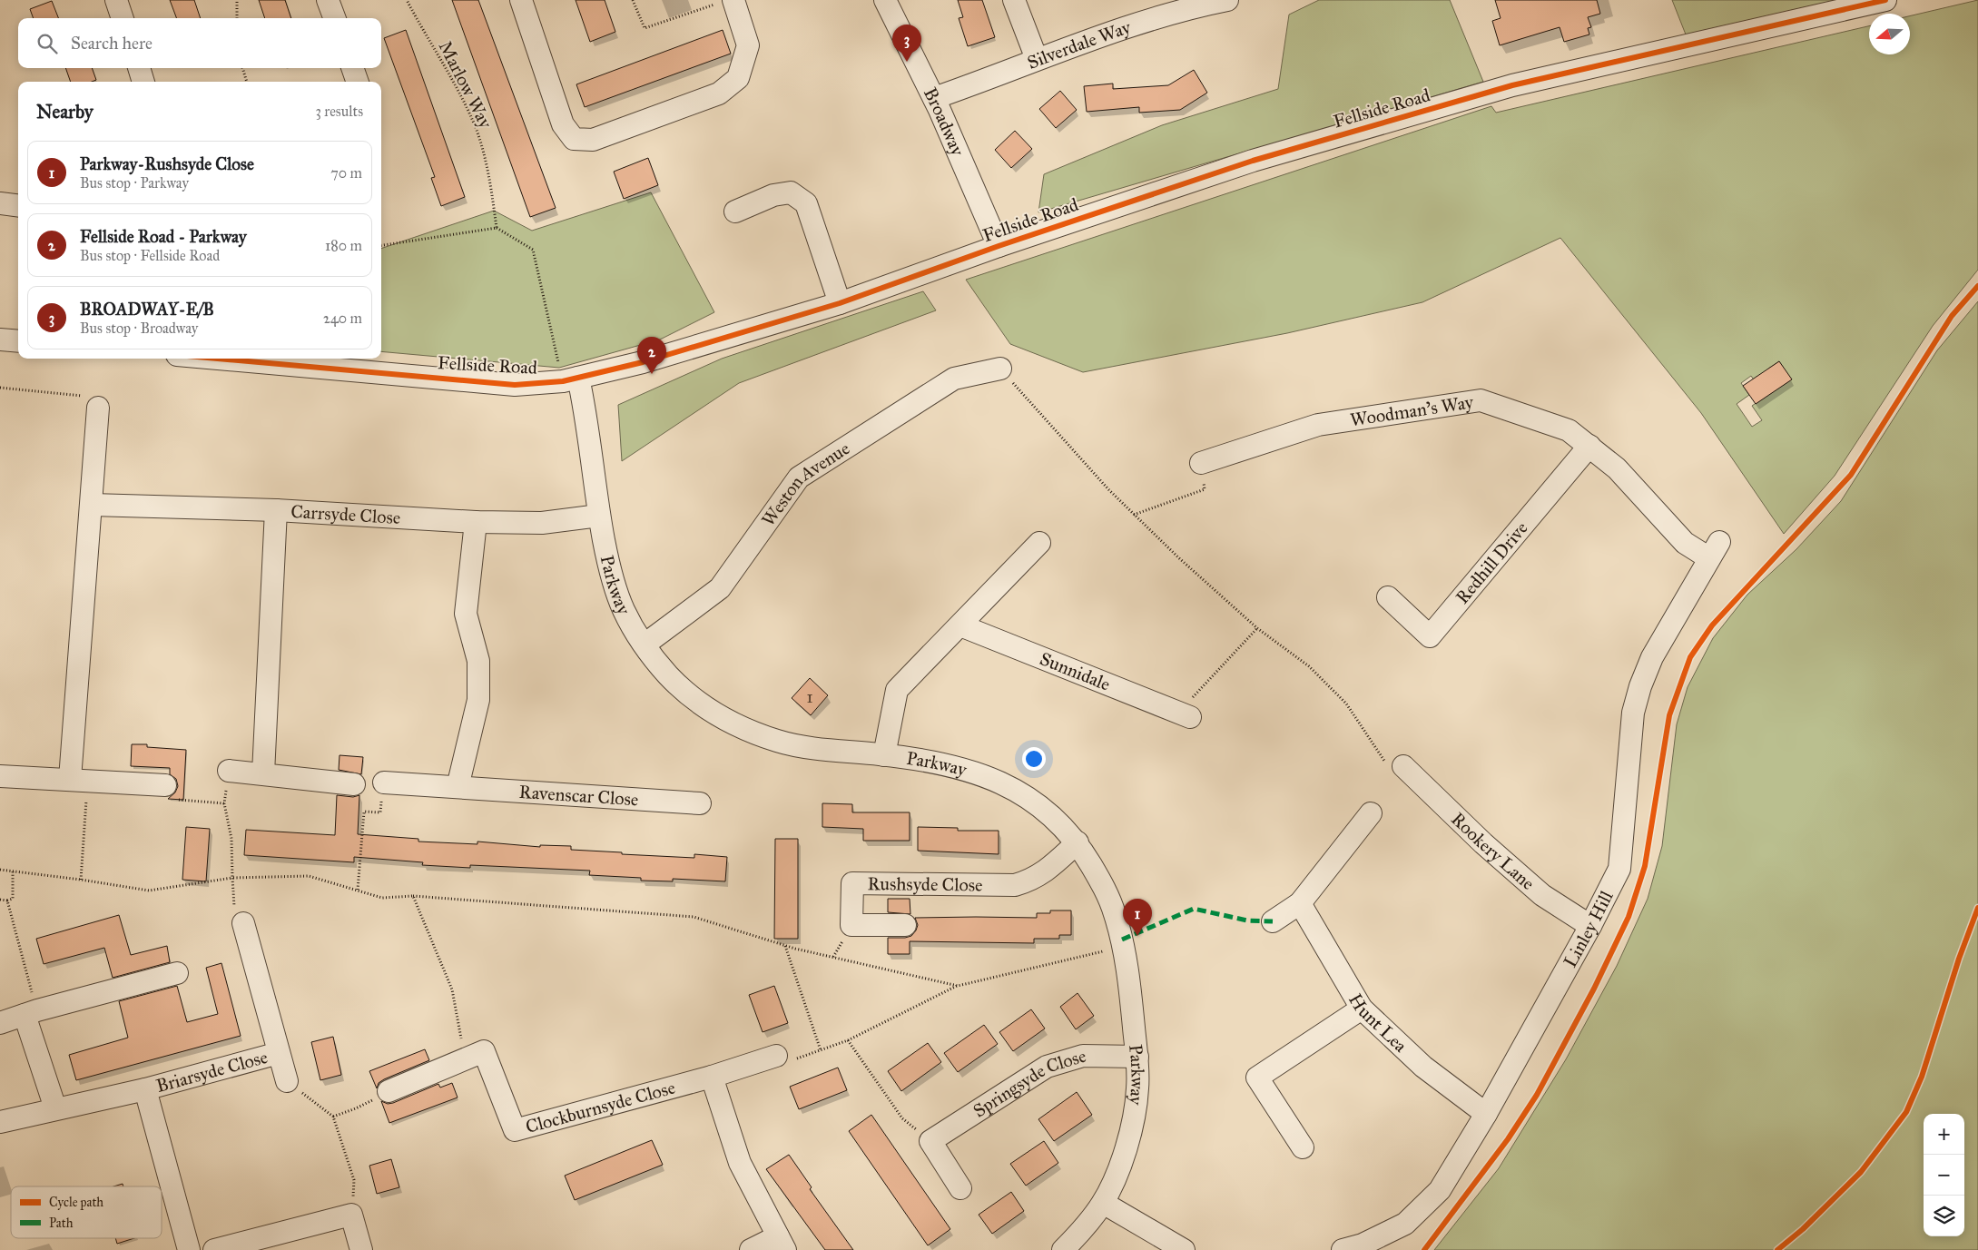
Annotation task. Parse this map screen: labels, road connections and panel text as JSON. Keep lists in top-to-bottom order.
{
  "streets": {
    "street": [
      "Silverdale Way",
      "Fellside Road",
      "Broadway",
      "Woodman's Way",
      "Weston Avenue",
      "Carrsyde Close",
      "Redhill Drive",
      "Parkway",
      "Sunnidale",
      "Ravenscar Close",
      "Rookery Lane",
      "Rushsyde Close",
      "Linley Hill",
      "Hunt Lea",
      "Briarsyde Close",
      "Springsyde Close",
      "Clockburnsyde Close"
    ],
    "path": ["Marlow Way"]
  },
  "crossings": [
    ["Silverdale Way", "Broadway"],
    ["Fellside Road", "Broadway"],
    ["Fellside Road", "Parkway"],
    ["Woodman's Way", "Redhill Drive"],
    ["Woodman's Way", "Linley Hill"],
    ["Weston Avenue", "Parkway"],
    ["Carrsyde Close", "Parkway"],
    ["Parkway", "Rushsyde Close"],
    ["Parkway", "Springsyde Close"],
    ["Rookery Lane", "Linley Hill"],
    ["Linley Hill", "Hunt Lea"]
  ],
  "house_numbers": ["1"],
  "legend": ["Cycle path", "Path"],
  "north": "left",
  "page": {
    "search": "Search here",
    "pins": ["3", "2", "1"],
    "heading": ["Nearby", "3 results"],
    "list": [
      {
        "mark": "1",
        "name": "Parkway-Rushsyde Close",
        "note": "Bus stop · Parkway",
        "value": "70 m"
      },
      {
        "mark": "2",
        "name": "Fellside Road - Parkway",
        "note": "Bus stop · Fellside Road",
        "value": "180 m"
      },
      {
        "mark": "3",
        "name": "BROADWAY-E/B",
        "note": "Bus stop · Broadway",
        "value": "240 m"
      }
    ],
    "map_buttons": ["+", "−"]
  }
}
